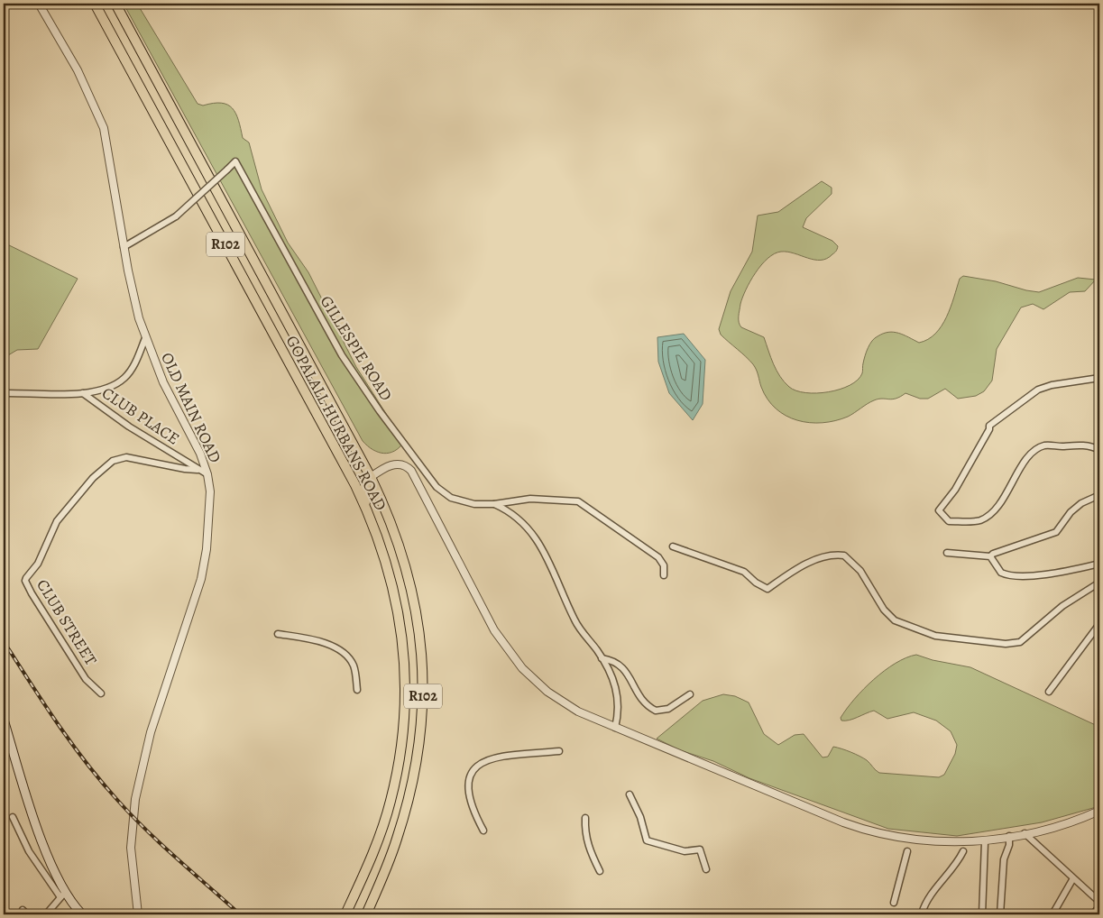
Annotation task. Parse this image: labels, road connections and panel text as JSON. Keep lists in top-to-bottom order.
{
  "streets": {
    "main road": ["R102", "GOPALALL HURBANS ROAD"],
    "street": [
      "GILLESPIE ROAD",
      "OLD MAIN ROAD",
      "CLUB PLACE",
      "CLUB STREET"
    ]
  },
  "crossings": [
    ["GILLESPIE ROAD", "OLD MAIN ROAD"],
    ["OLD MAIN ROAD", "CLUB PLACE"],
    ["CLUB PLACE", "CLUB STREET"]
  ]
}
